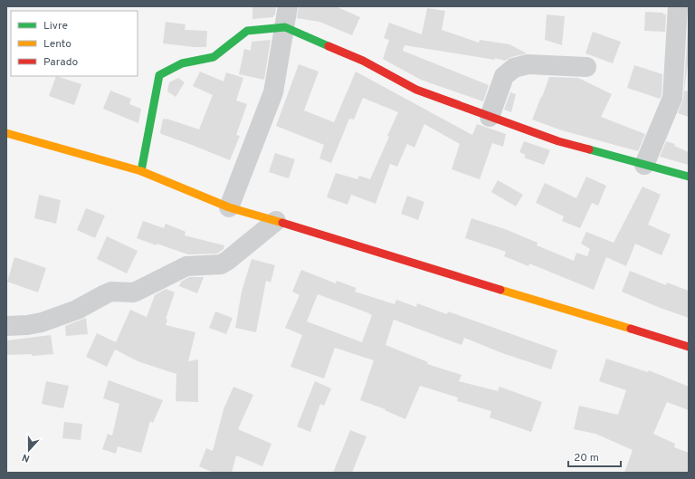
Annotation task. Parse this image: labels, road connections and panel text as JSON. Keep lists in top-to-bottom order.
{
  "legend": ["Livre", "Lento", "Parado"],
  "scale_bar": "20 m",
  "north": "bottom"
}
